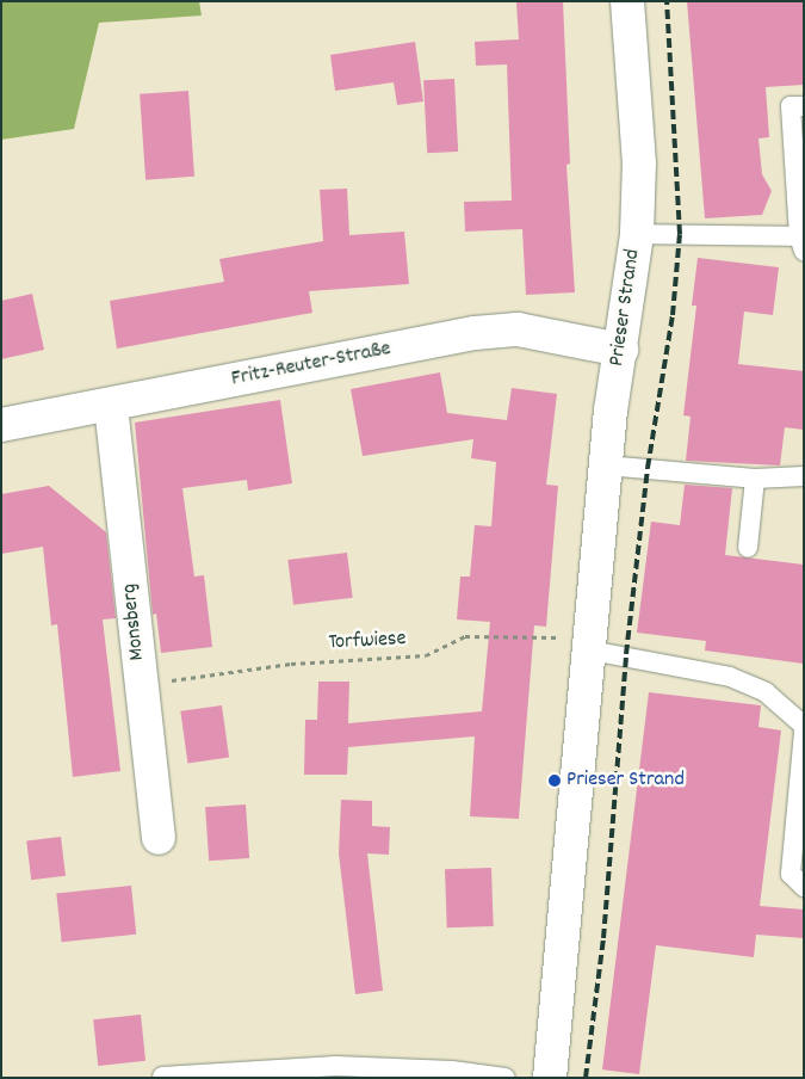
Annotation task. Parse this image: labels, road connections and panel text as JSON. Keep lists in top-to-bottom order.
{
  "streets": {
    "street": ["Prieser Strand", "Fritz-Reuter-Straße", "Monsberg"],
    "path": ["Torfwiese"]
  },
  "crossings": [
    ["Prieser Strand", "Fritz-Reuter-Straße"],
    ["Prieser Strand", "Torfwiese"],
    ["Fritz-Reuter-Straße", "Monsberg"],
    ["Monsberg", "Torfwiese"]
  ],
  "places": ["Prieser Strand"]
}
